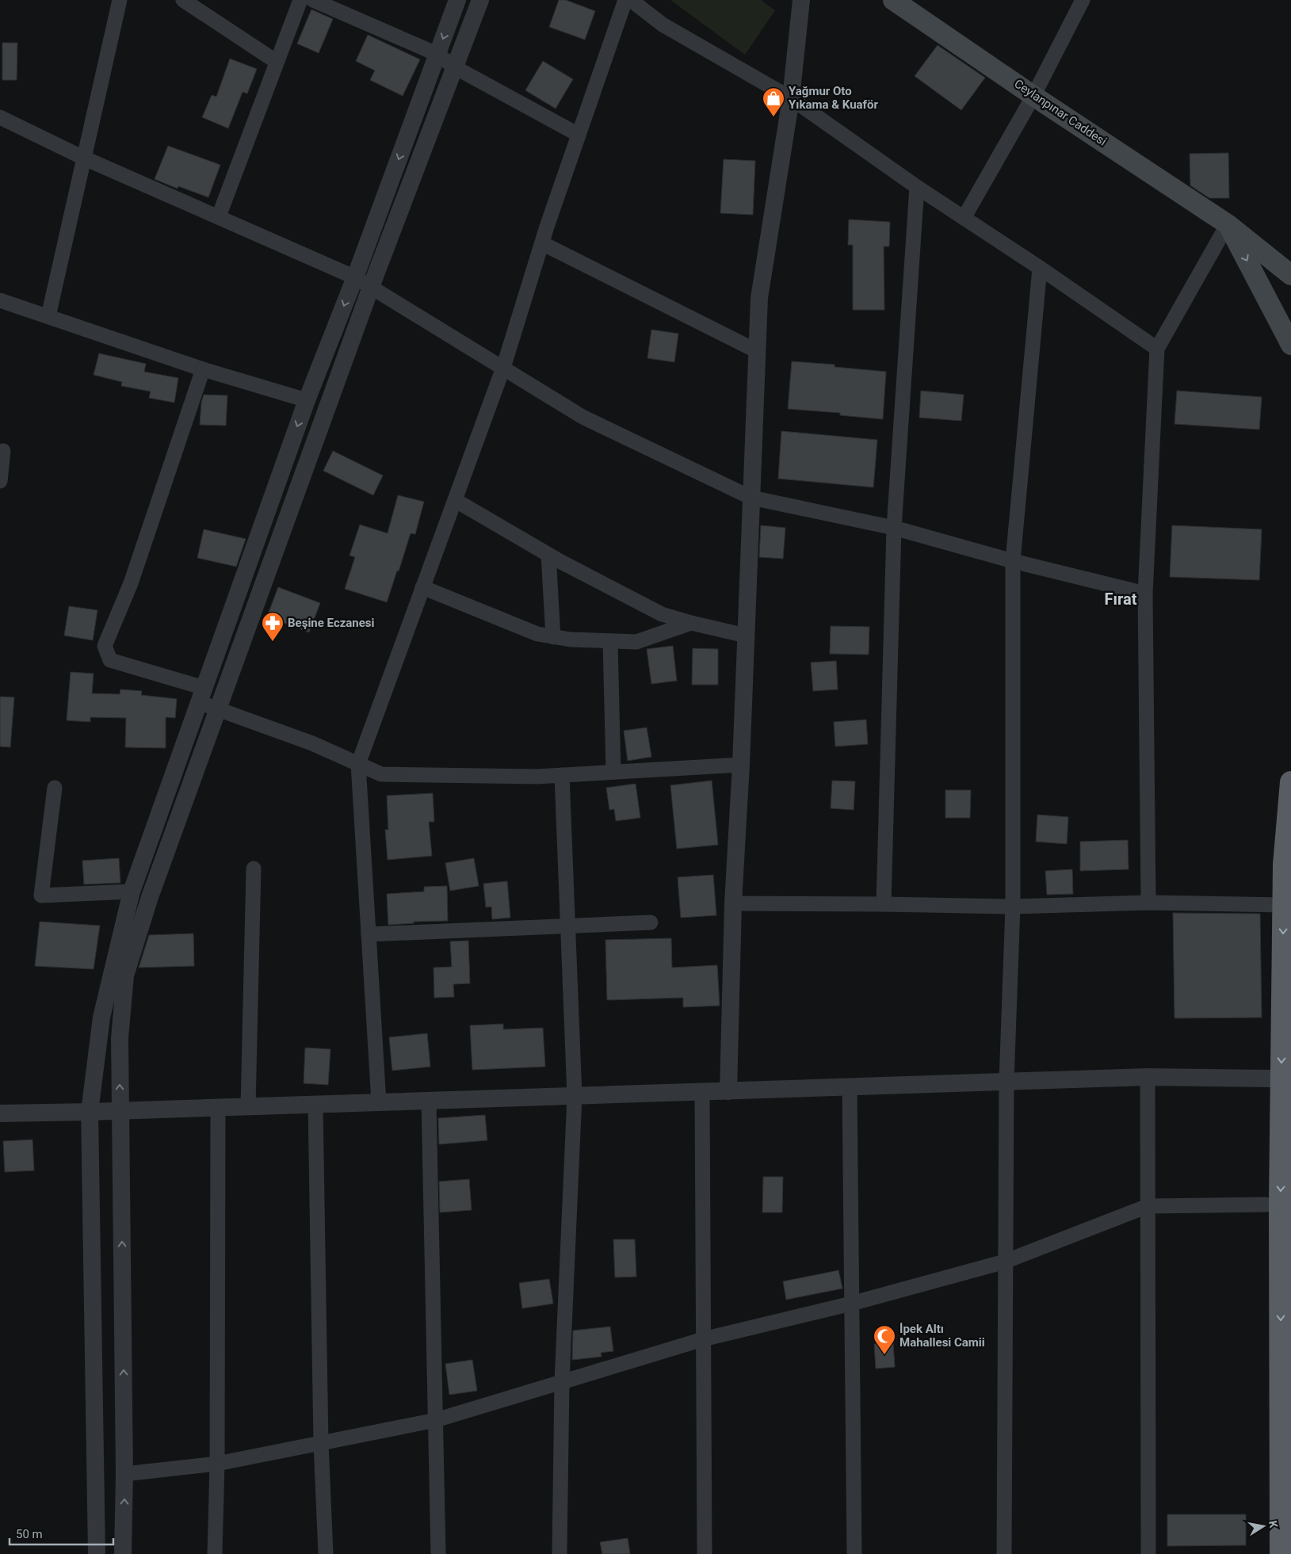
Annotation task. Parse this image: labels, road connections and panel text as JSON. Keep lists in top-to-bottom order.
{
  "streets": {
    "main road": ["Ceylanpınar Caddesi"]
  },
  "districts": ["Fırat"],
  "places": {
    "shop": ["Yağmur Oto Yıkama & Kuaför"],
    "pharmacy": ["Beşine Eczanesi"],
    "mosque": ["İpek Altı Mahallesi Camii"]
  },
  "scale_bar": "50 m",
  "north": "right"
}
